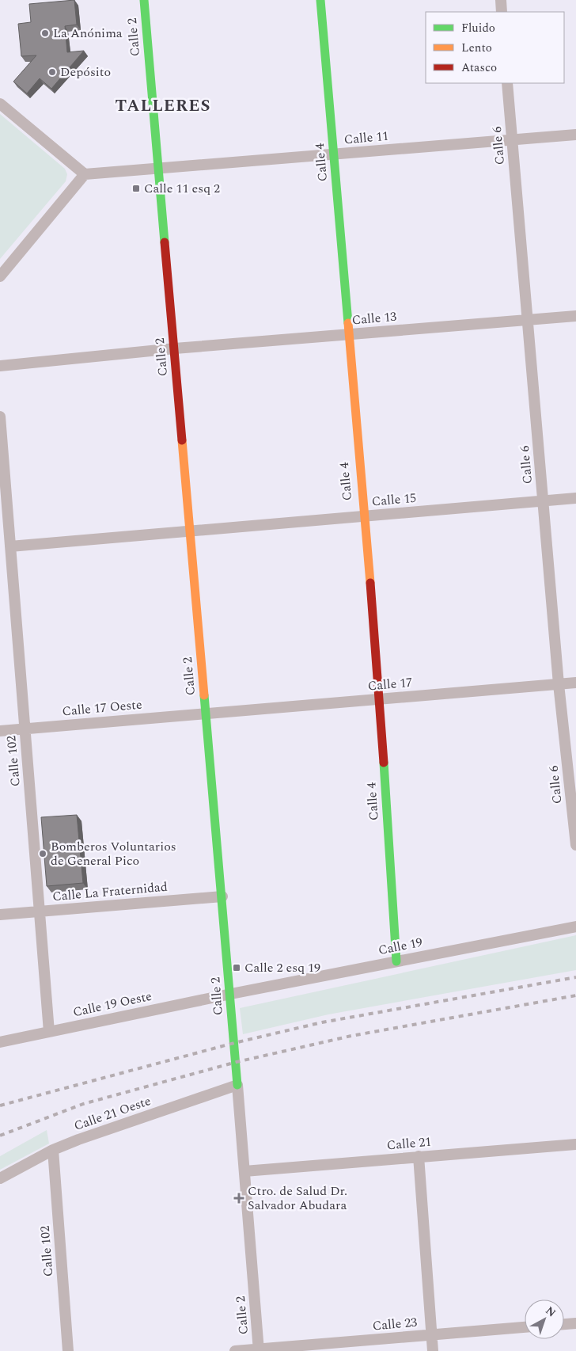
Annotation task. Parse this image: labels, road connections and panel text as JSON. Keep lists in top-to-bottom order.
{
  "streets": {
    "street": [
      "Calle 2",
      "Calle 11",
      "Calle 6",
      "Calle 4",
      "Calle 13",
      "Calle 15",
      "Calle 17",
      "Calle 17 Oeste",
      "Calle 102",
      "Calle La Fraternidad",
      "Calle 19",
      "Calle 19 Oeste",
      "Calle 21 Oeste",
      "Calle 21",
      "Calle 23"
    ]
  },
  "crossings": [
    ["Calle 2", "Calle 11"],
    ["Calle 2", "Calle 13"],
    ["Calle 2", "Calle 15"],
    ["Calle 2", "Calle 17"],
    ["Calle 2", "Calle 17 Oeste"],
    ["Calle 2", "Calle La Fraternidad"],
    ["Calle 2", "Calle 19"],
    ["Calle 2", "Calle 19 Oeste"],
    ["Calle 2", "Calle 21 Oeste"],
    ["Calle 2", "Calle 21"],
    ["Calle 2", "Calle 23"],
    ["Calle 11", "Calle 6"],
    ["Calle 11", "Calle 4"],
    ["Calle 6", "Calle 13"],
    ["Calle 6", "Calle 15"],
    ["Calle 6", "Calle 17"],
    ["Calle 4", "Calle 13"],
    ["Calle 4", "Calle 15"],
    ["Calle 4", "Calle 17"],
    ["Calle 4", "Calle 19"],
    ["Calle 15", "Calle 102"],
    ["Calle 17", "Calle 17 Oeste"],
    ["Calle 17 Oeste", "Calle 102"],
    ["Calle 102", "Calle La Fraternidad"],
    ["Calle 102", "Calle 19 Oeste"],
    ["Calle 102", "Calle 21 Oeste"],
    ["Calle 19", "Calle 19 Oeste"]
  ],
  "districts": ["TALLERES"],
  "places": {
    "other": ["La Anónima", "Depósito", "Bomberos Voluntarios de General Pico"],
    "transit": ["Calle 11 esq 2", "Calle 2 esq 19"],
    "health": ["Ctro. de Salud Dr. Salvador Abudara"]
  },
  "legend": ["Fluido", "Lento", "Atasco"],
  "north": "top right"
}
